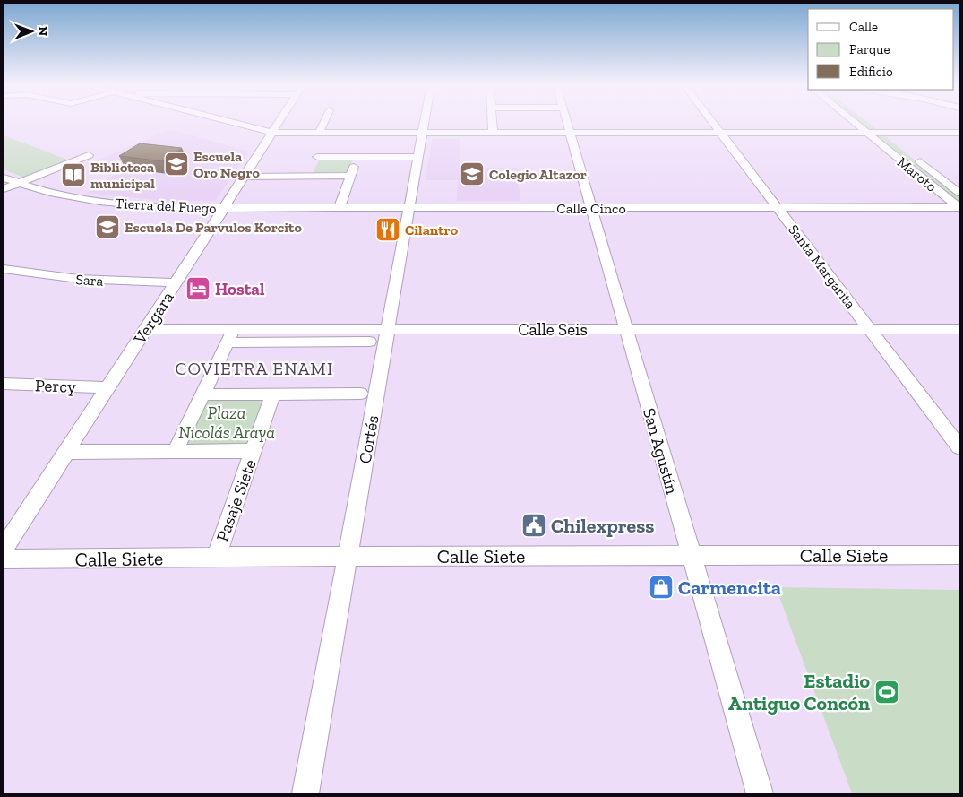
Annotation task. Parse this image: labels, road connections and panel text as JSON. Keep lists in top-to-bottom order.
{
  "streets": {
    "street": [
      "Maroto",
      "Tierra del Fuego",
      "Calle Cinco",
      "Santa Margarita",
      "Sara",
      "Vergara",
      "Calle Seis",
      "Percy",
      "Cortés",
      "San Agustín",
      "Pasaje Siete",
      "Calle Siete"
    ]
  },
  "crossings": [
    ["Maroto", "Calle Cinco"],
    ["Tierra del Fuego", "Calle Cinco"],
    ["Tierra del Fuego", "Vergara"],
    ["Calle Cinco", "Santa Margarita"],
    ["Calle Cinco", "Vergara"],
    ["Calle Cinco", "Cortés"],
    ["Calle Cinco", "San Agustín"],
    ["Santa Margarita", "Calle Seis"],
    ["Sara", "Vergara"],
    ["Vergara", "Calle Seis"],
    ["Vergara", "Percy"],
    ["Calle Seis", "Cortés"],
    ["Calle Seis", "San Agustín"],
    ["Cortés", "Calle Siete"],
    ["San Agustín", "Calle Siete"],
    ["Pasaje Siete", "Calle Siete"]
  ],
  "districts": ["COVIETRA ENAMI"],
  "parks": ["Plaza Nicolás Araya"],
  "places": {
    "school or university": ["Escuela Oro Negro", "Colegio Altazor", "Escuela De Parvulos Korcito"],
    "library": ["Biblioteca municipal"],
    "restaurant": ["Cilantro"],
    "hotel": ["Hostal"],
    "public building": ["Chilexpress"],
    "shop": ["Carmencita"],
    "sports": ["Estadio Antiguo Concón"]
  },
  "legend": ["Calle", "Parque", "Edificio"],
  "north": "right"
}
